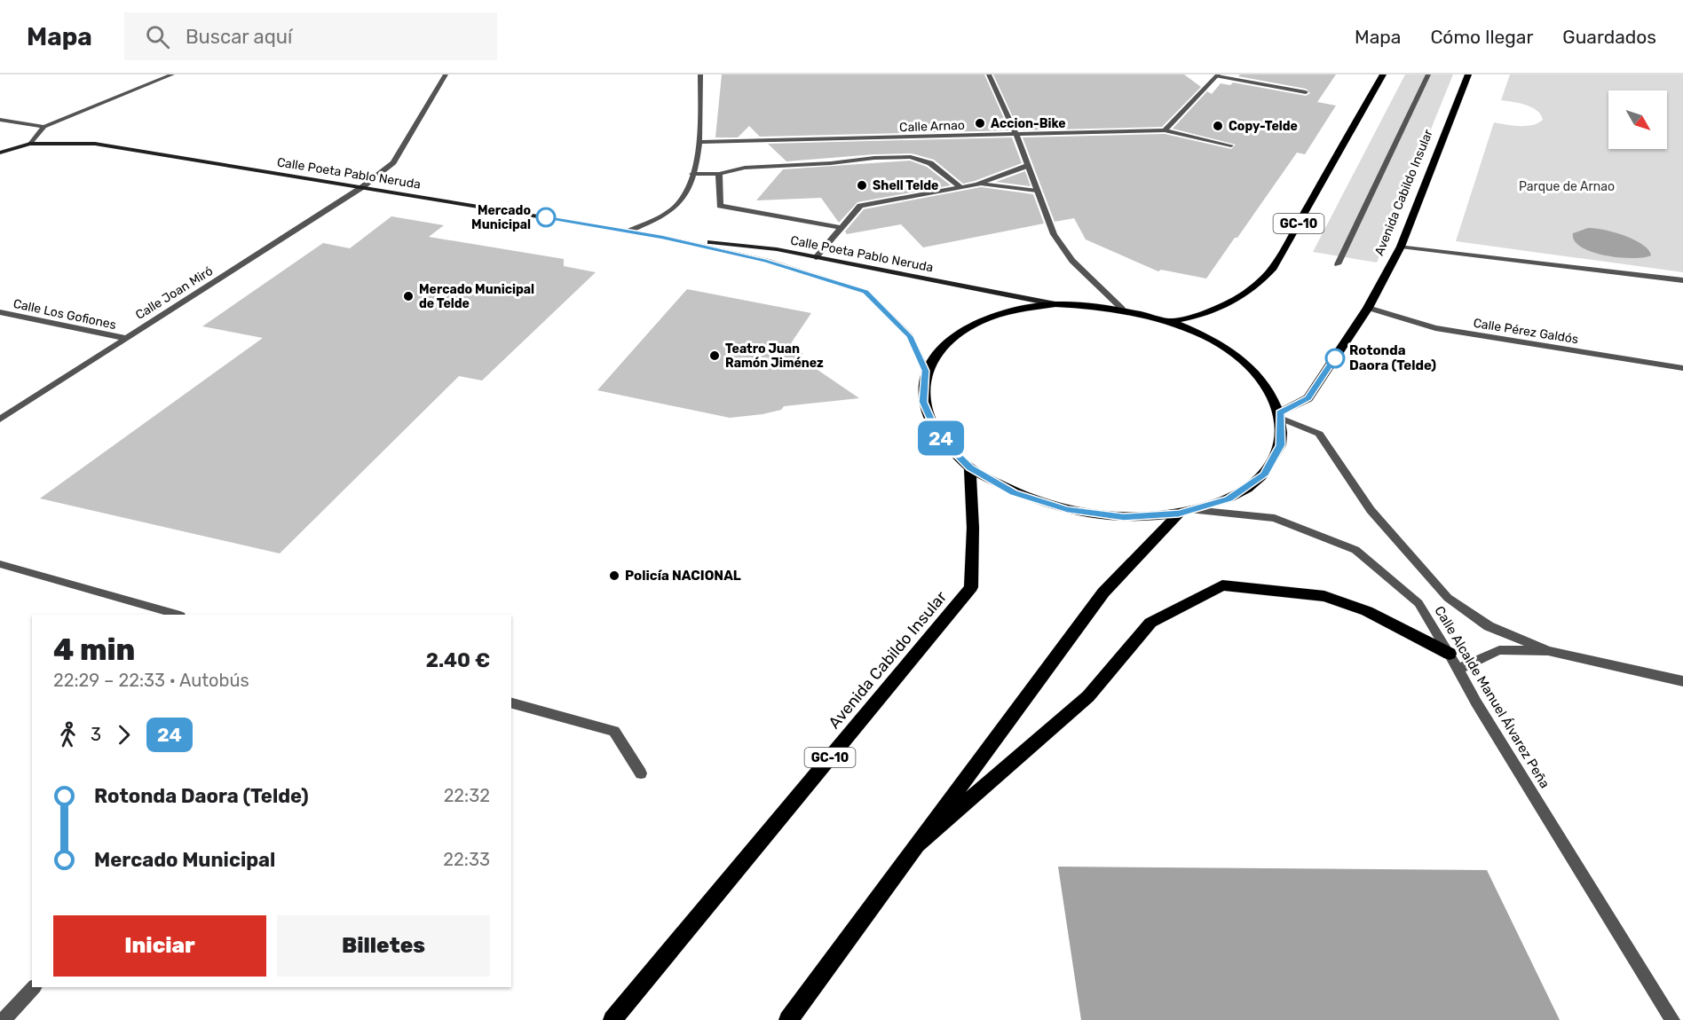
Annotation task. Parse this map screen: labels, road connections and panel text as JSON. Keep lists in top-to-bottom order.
{
  "streets": {
    "main road": ["Avenida Cabildo Insular", "GC-10"],
    "street": [
      "Calle Arnao",
      "Calle Poeta Pablo Neruda",
      "Calle Joan Miró",
      "Calle Los Gofiones",
      "Calle Pérez Galdós",
      "Calle Alcalde Manuel Álvarez Peña"
    ]
  },
  "crossings": [
    ["Calle Poeta Pablo Neruda", "GC-10"],
    ["Calle Poeta Pablo Neruda", "Calle Joan Miró"],
    ["Avenida Cabildo Insular", "GC-10"],
    ["Avenida Cabildo Insular", "Calle Pérez Galdós"],
    ["Avenida Cabildo Insular", "Calle Alcalde Manuel Álvarez Peña"],
    ["GC-10", "Calle Alcalde Manuel Álvarez Peña"],
    ["Calle Joan Miró", "Calle Los Gofiones"]
  ],
  "parks": ["Parque de Arnao"],
  "places": [
    "Accion-Bike",
    "Copy-Telde",
    "Shell Telde",
    "Mercado Municipal",
    "Mercado Municipal de Telde",
    "Teatro Juan Ramón Jiménez",
    "Rotonda Daora (Telde)",
    "Policía NACIONAL"
  ],
  "lines": ["bus line 24"],
  "north": "bottom right",
  "page": {
    "header": "Mapa",
    "search": "Buscar aquí",
    "nav": ["Mapa", "Cómo llegar", "Guardados"],
    "on_map": "24",
    "heading": ["4 min", "22:29 – 22:33 · Autobús", "2.40 €"],
    "legs": ["3", "24"],
    "list": [
      {
        "name": "Rotonda Daora (Telde)",
        "value": "22:32"
      },
      {
        "name": "Mercado Municipal",
        "value": "22:33"
      }
    ],
    "buttons": ["Iniciar", "Billetes"]
  }
}
